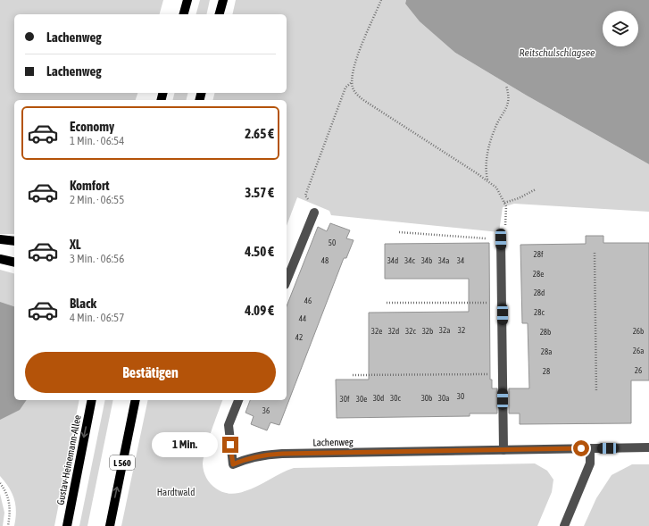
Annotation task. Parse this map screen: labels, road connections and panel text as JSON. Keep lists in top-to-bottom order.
{
  "streets": {
    "main road": ["Gustav-Heinemann-Allee", "L 560"],
    "street": ["Lachenweg"]
  },
  "water": ["Reitschulschlagsee"],
  "parks": ["Hardtwald"],
  "house_numbers": [
    "50",
    "28f",
    "48",
    "34d",
    "34c",
    "34b",
    "34a",
    "34",
    "28e",
    "28d",
    "46",
    "28c",
    "44",
    "32a",
    "32",
    "32e",
    "32d",
    "32c",
    "32b",
    "26b",
    "28b",
    "42",
    "26a",
    "28a",
    "26",
    "28",
    "30",
    "30d",
    "30c",
    "30b",
    "30a",
    "30f",
    "30e",
    "36"
  ],
  "page": {
    "banner": ["Lachenweg", "Lachenweg"],
    "list": [
      {
        "name": "Economy",
        "note": "1 Min. · 06:54",
        "value": "2.65 €"
      },
      {
        "name": "Komfort",
        "note": "2 Min. · 06:55",
        "value": "3.57 €"
      },
      {
        "name": "XL",
        "note": "3 Min. · 06:56",
        "value": "4.50 €"
      },
      {
        "name": "Black",
        "note": "4 Min. · 06:57",
        "value": "4.09 €"
      }
    ],
    "buttons": "Bestätigen",
    "bubble": "1 Min."
  }
}
